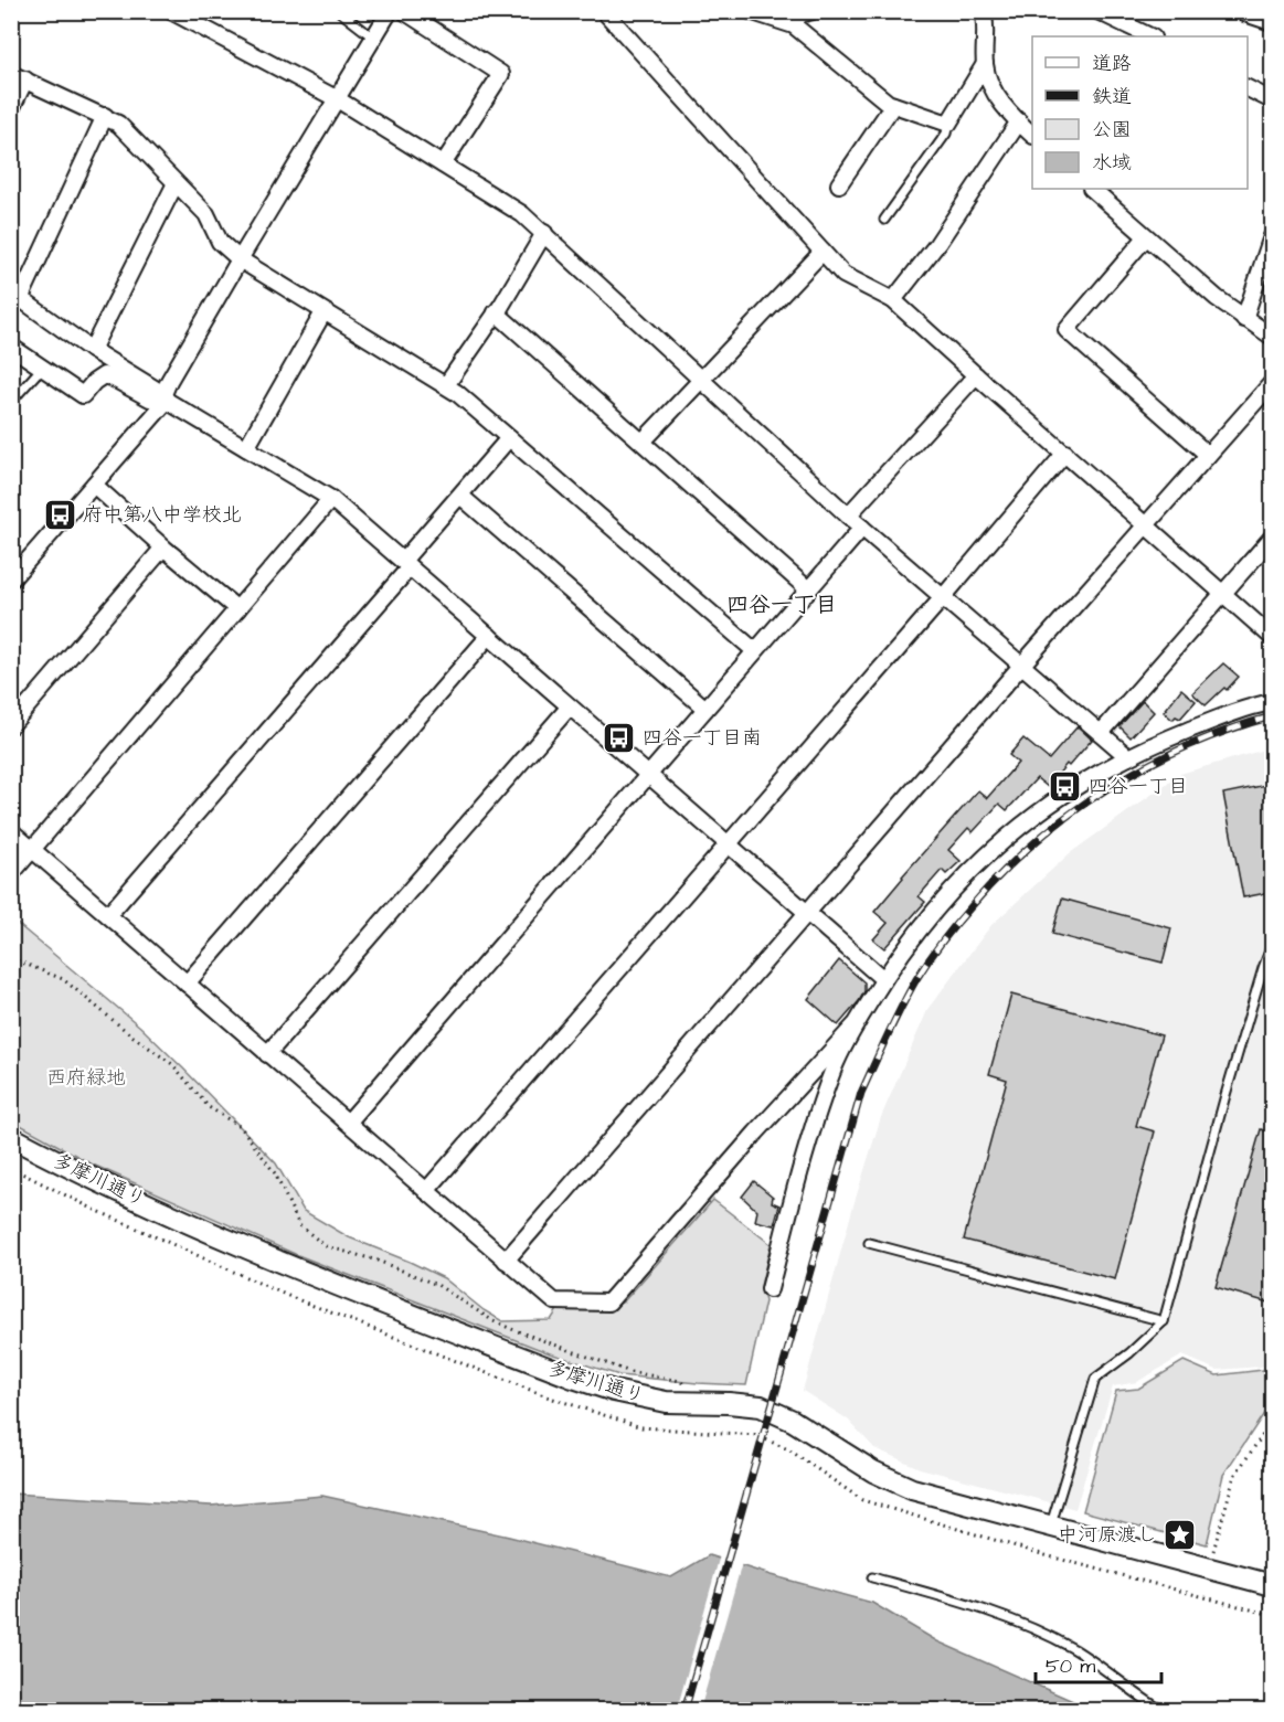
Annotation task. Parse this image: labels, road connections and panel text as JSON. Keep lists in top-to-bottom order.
{
  "streets": {
    "street": ["多摩川通り"]
  },
  "districts": ["四谷一丁目"],
  "parks": ["西府緑地"],
  "places": {
    "bus stop": ["府中第八中学校北", "四谷一丁目南", "四谷一丁目"],
    "place": ["中河原渡し"]
  },
  "legend": [
    "道路",
    "鉄道",
    "公園",
    "水域"
  ],
  "scale_bar": "50 m"
}
